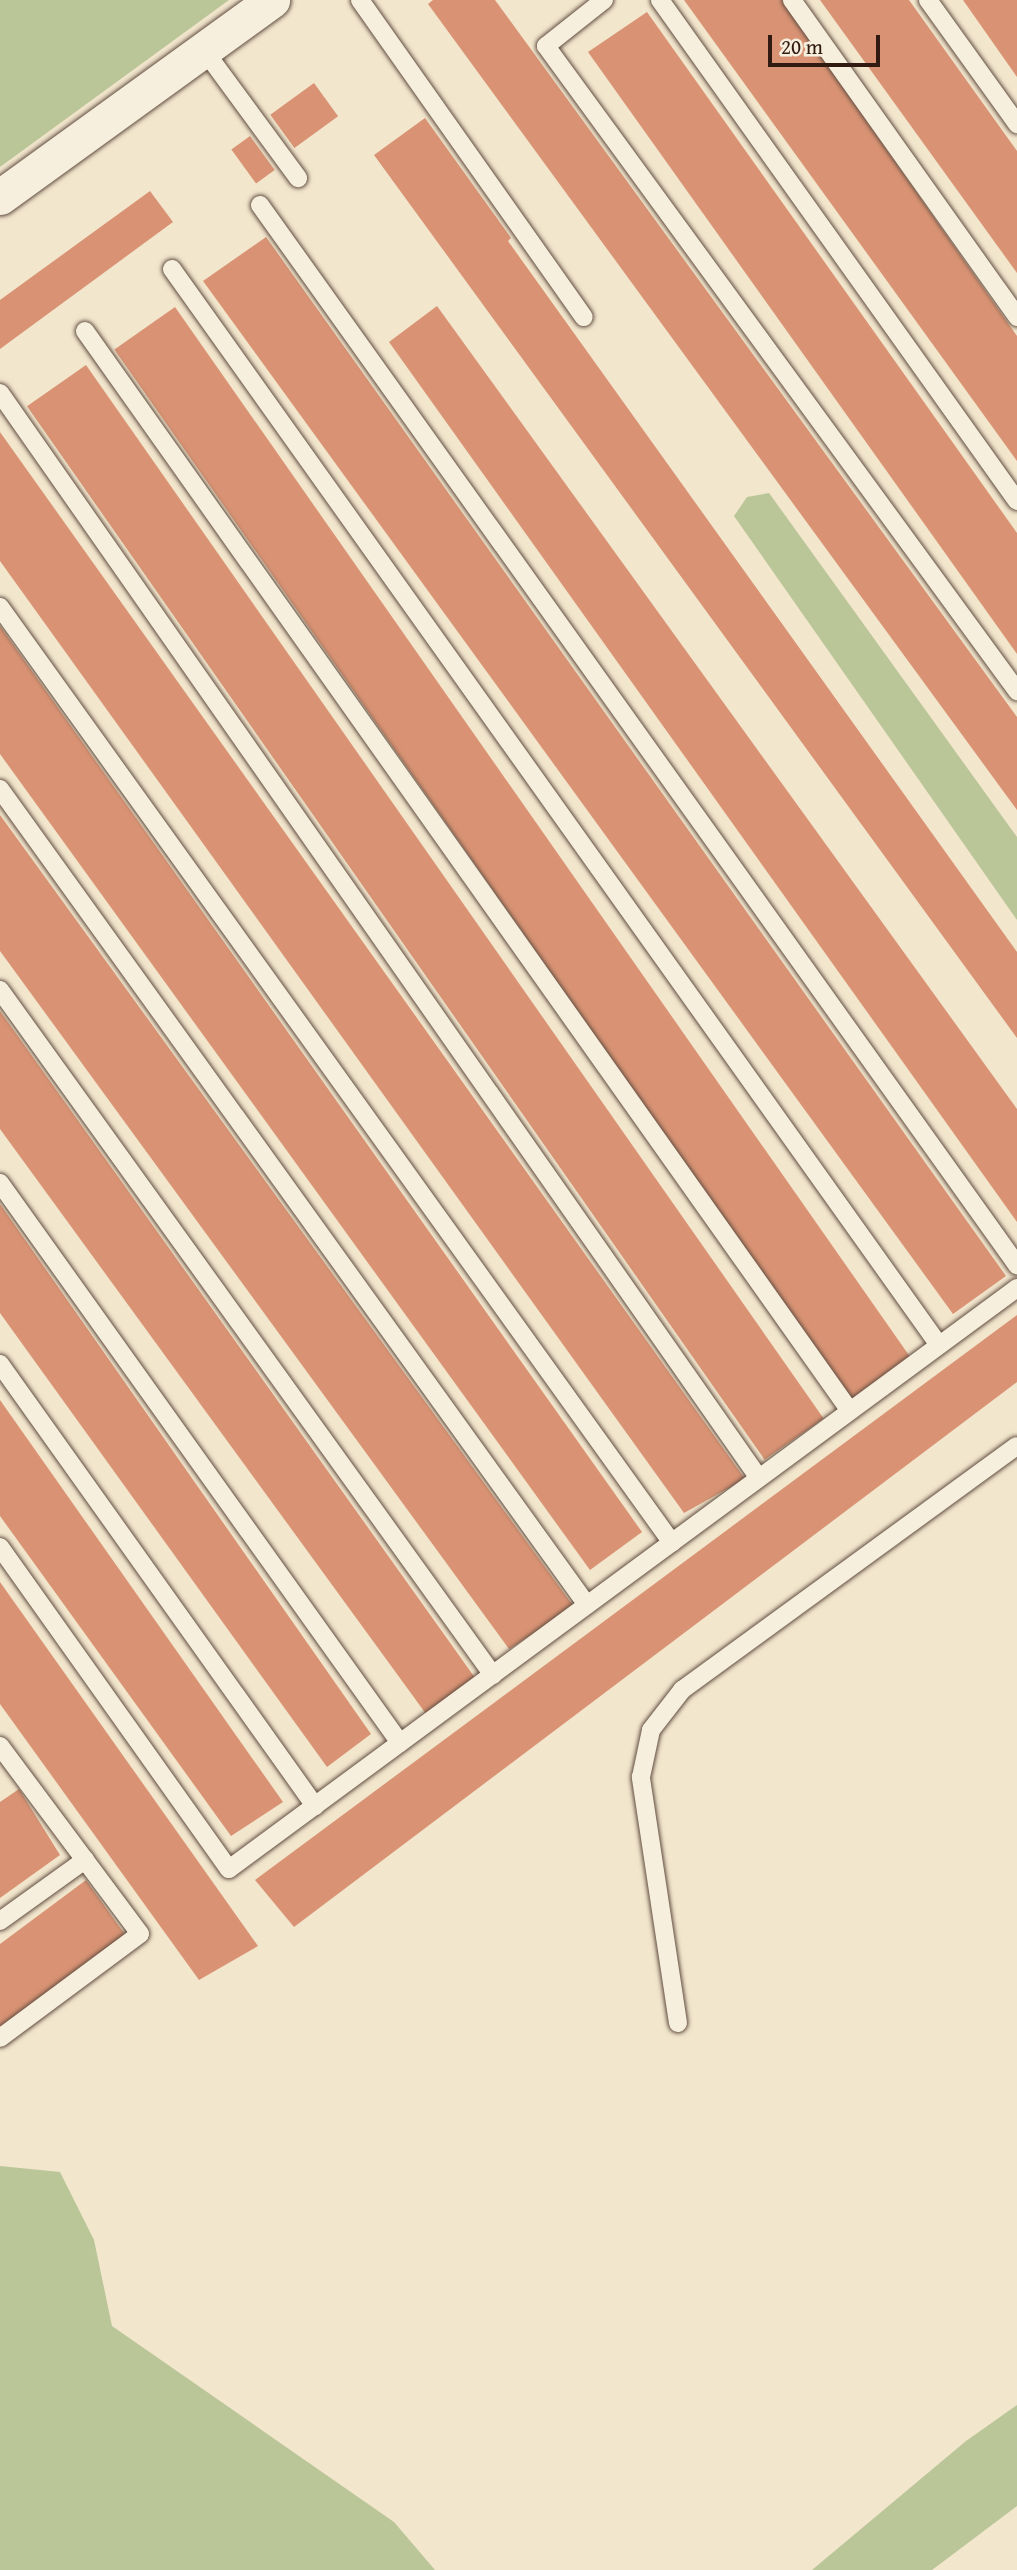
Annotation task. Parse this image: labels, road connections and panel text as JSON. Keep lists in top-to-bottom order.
{
  "scale_bar": "20 m"
}
